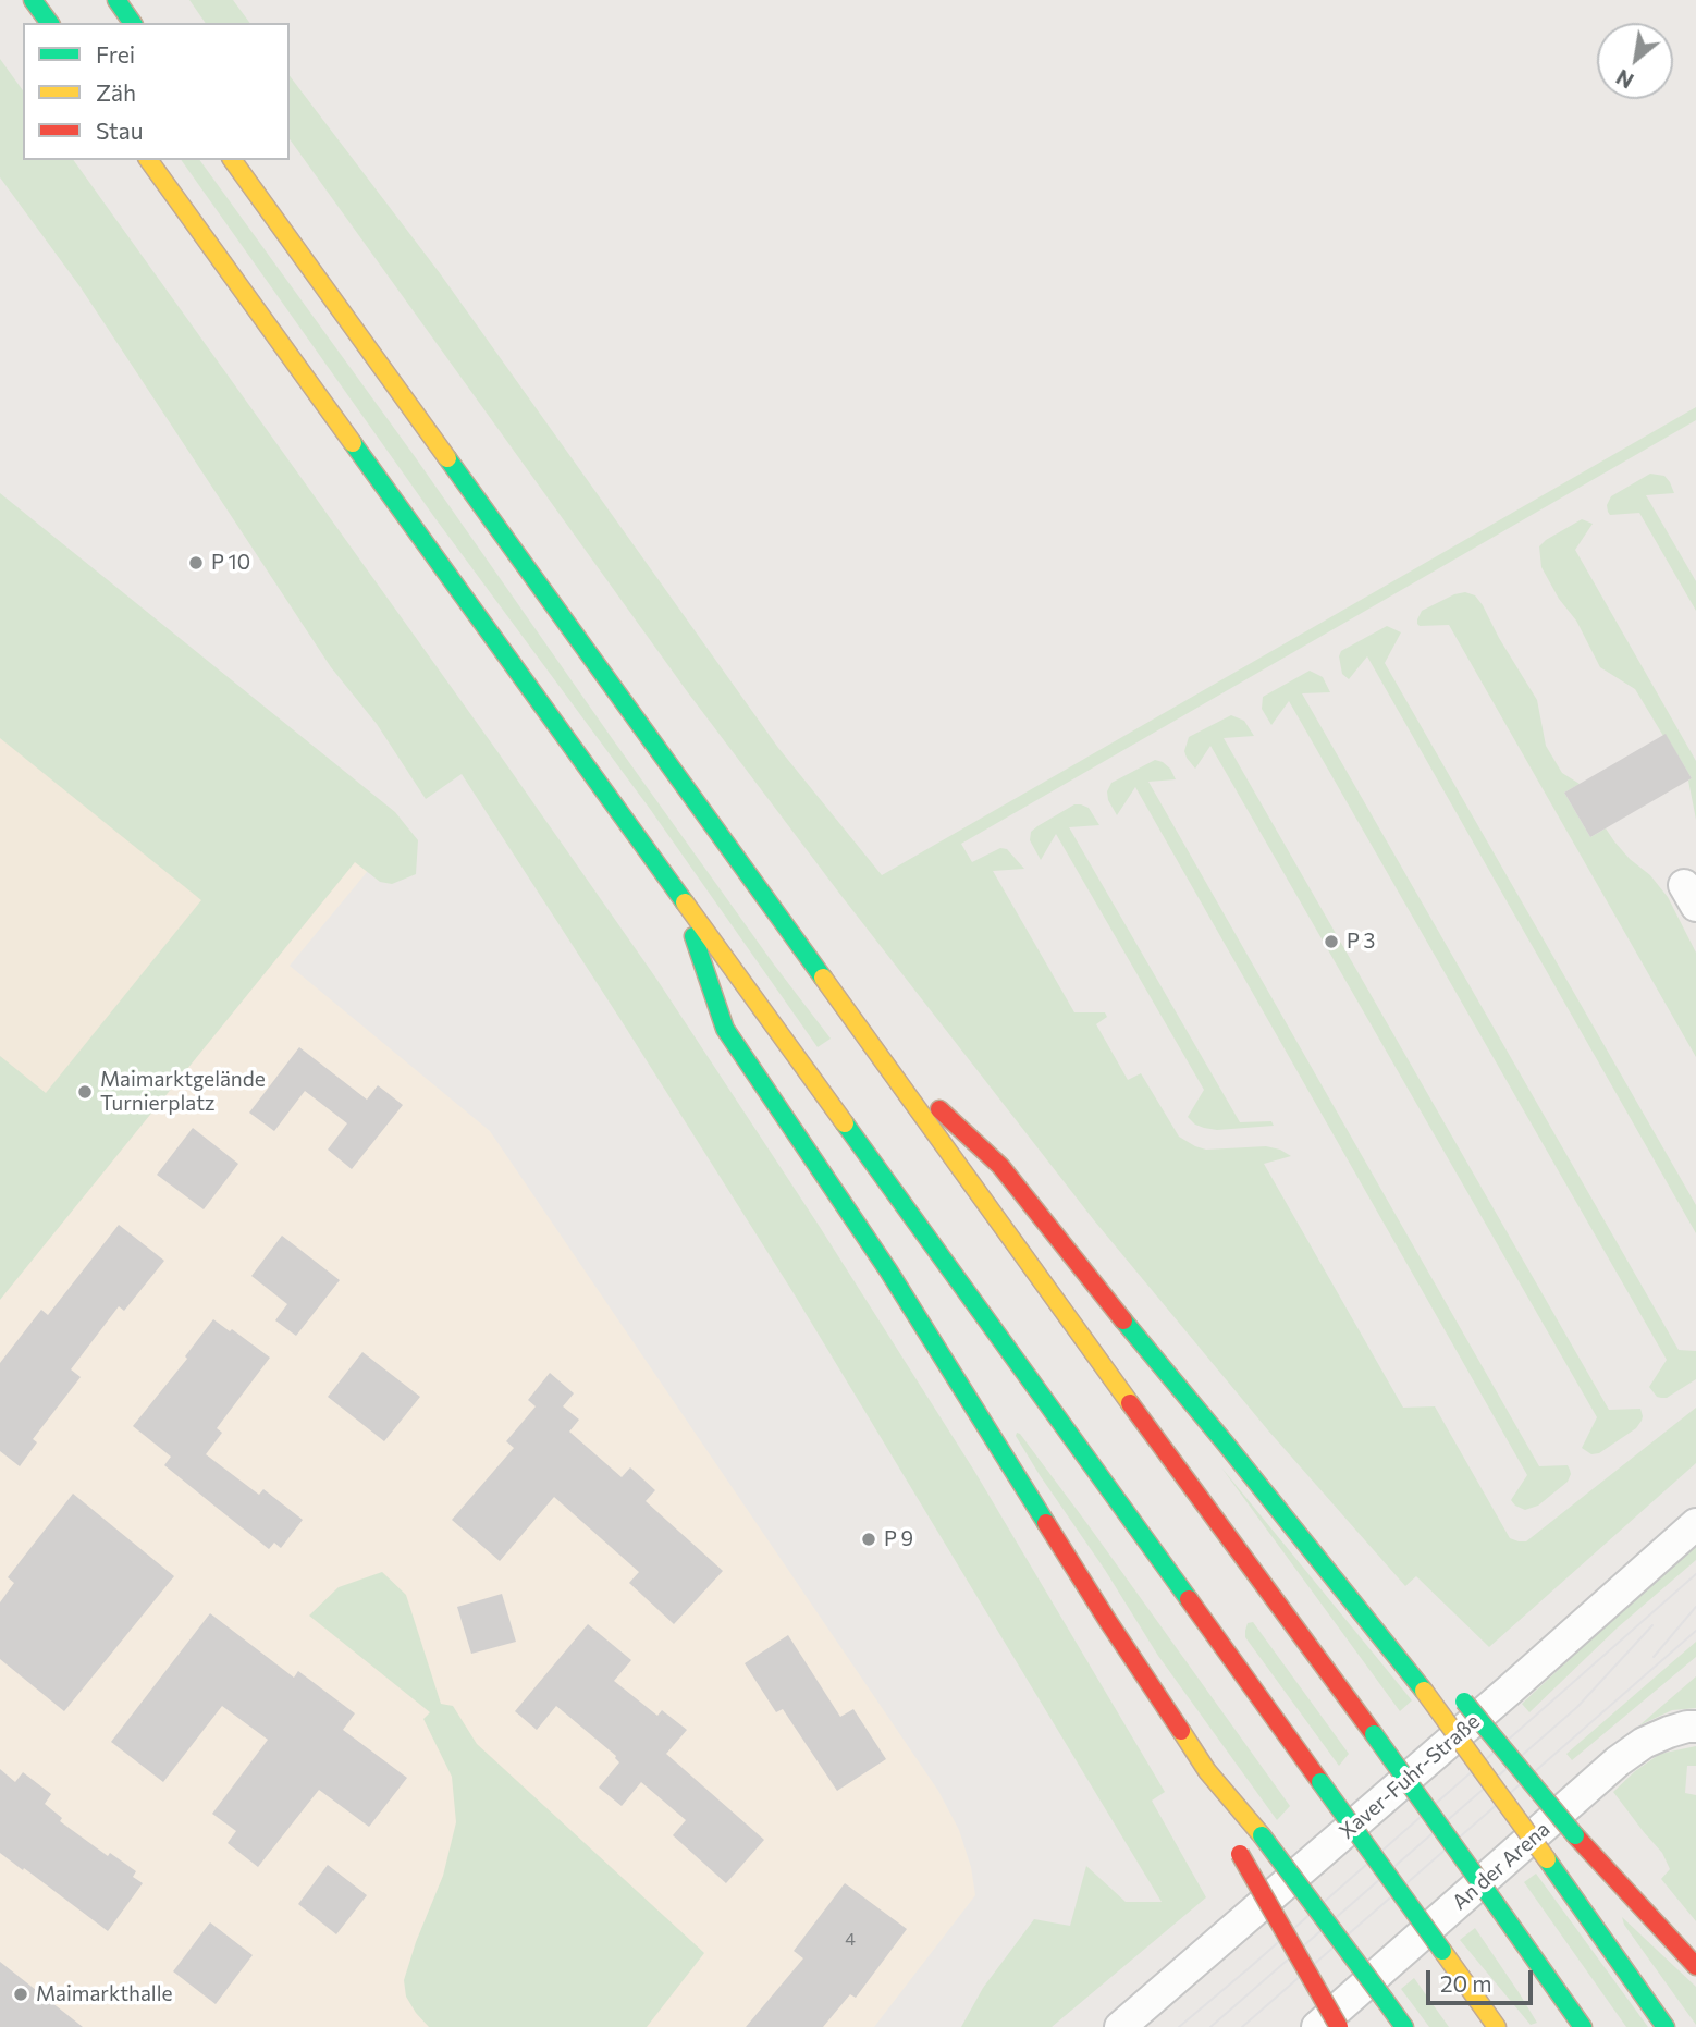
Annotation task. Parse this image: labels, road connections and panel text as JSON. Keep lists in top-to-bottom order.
{
  "streets": {
    "street": ["Xaver-Fuhr-Straße", "An der Arena"]
  },
  "places": [
    "P 10",
    "P 3",
    "Maimarktgelände Turnierplatz",
    "P 9",
    "Maimarkthalle"
  ],
  "house_numbers": ["4"],
  "legend": ["Frei", "Zäh", "Stau"],
  "scale_bar": "20 m",
  "north": "bottom left"
}
